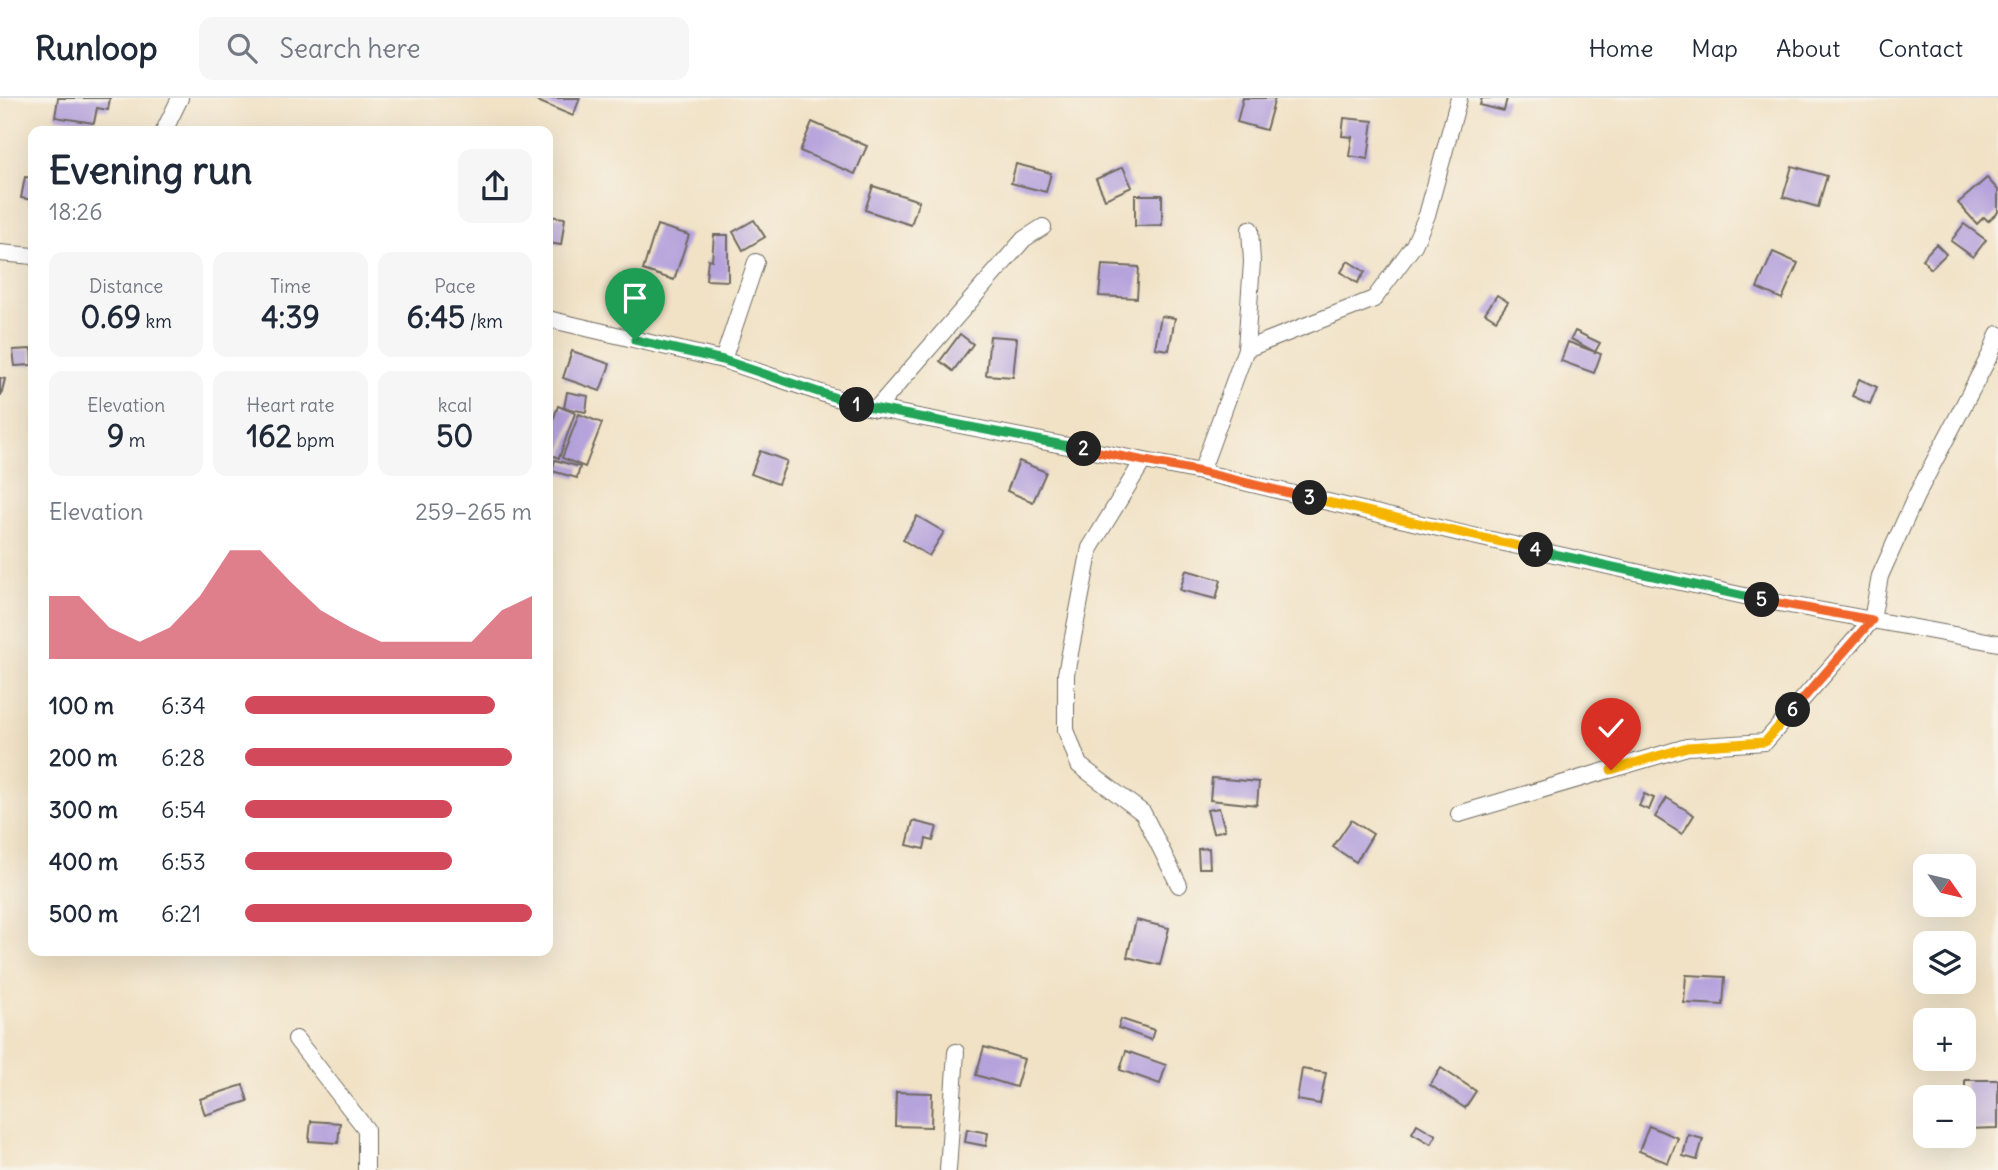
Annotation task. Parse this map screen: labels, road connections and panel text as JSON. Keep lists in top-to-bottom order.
{
  "north": "bottom right",
  "page": {
    "header": "Runloop",
    "search": "Search here",
    "nav": [
      "Home",
      "Map",
      "About",
      "Contact"
    ],
    "heading": ["Evening run", "18:26"],
    "stats": [
      ["Distance", "0.69 km"],
      ["Time", "4:39"],
      ["Pace", "6:45 /km"],
      ["Elevation", "9 m"],
      ["Heart rate", "162 bpm"],
      ["kcal", "50"]
    ],
    "pins": [
      "1",
      "2",
      "3",
      "4",
      "5",
      "6"
    ],
    "chart": ["Elevation", "259–265 m"],
    "list": [
      {
        "name": "100 m",
        "note": "6:34"
      },
      {
        "name": "200 m",
        "note": "6:28"
      },
      {
        "name": "300 m",
        "note": "6:54"
      },
      {
        "name": "400 m",
        "note": "6:53"
      },
      {
        "name": "500 m",
        "note": "6:21"
      }
    ],
    "map_buttons": ["+", "−"]
  }
}
